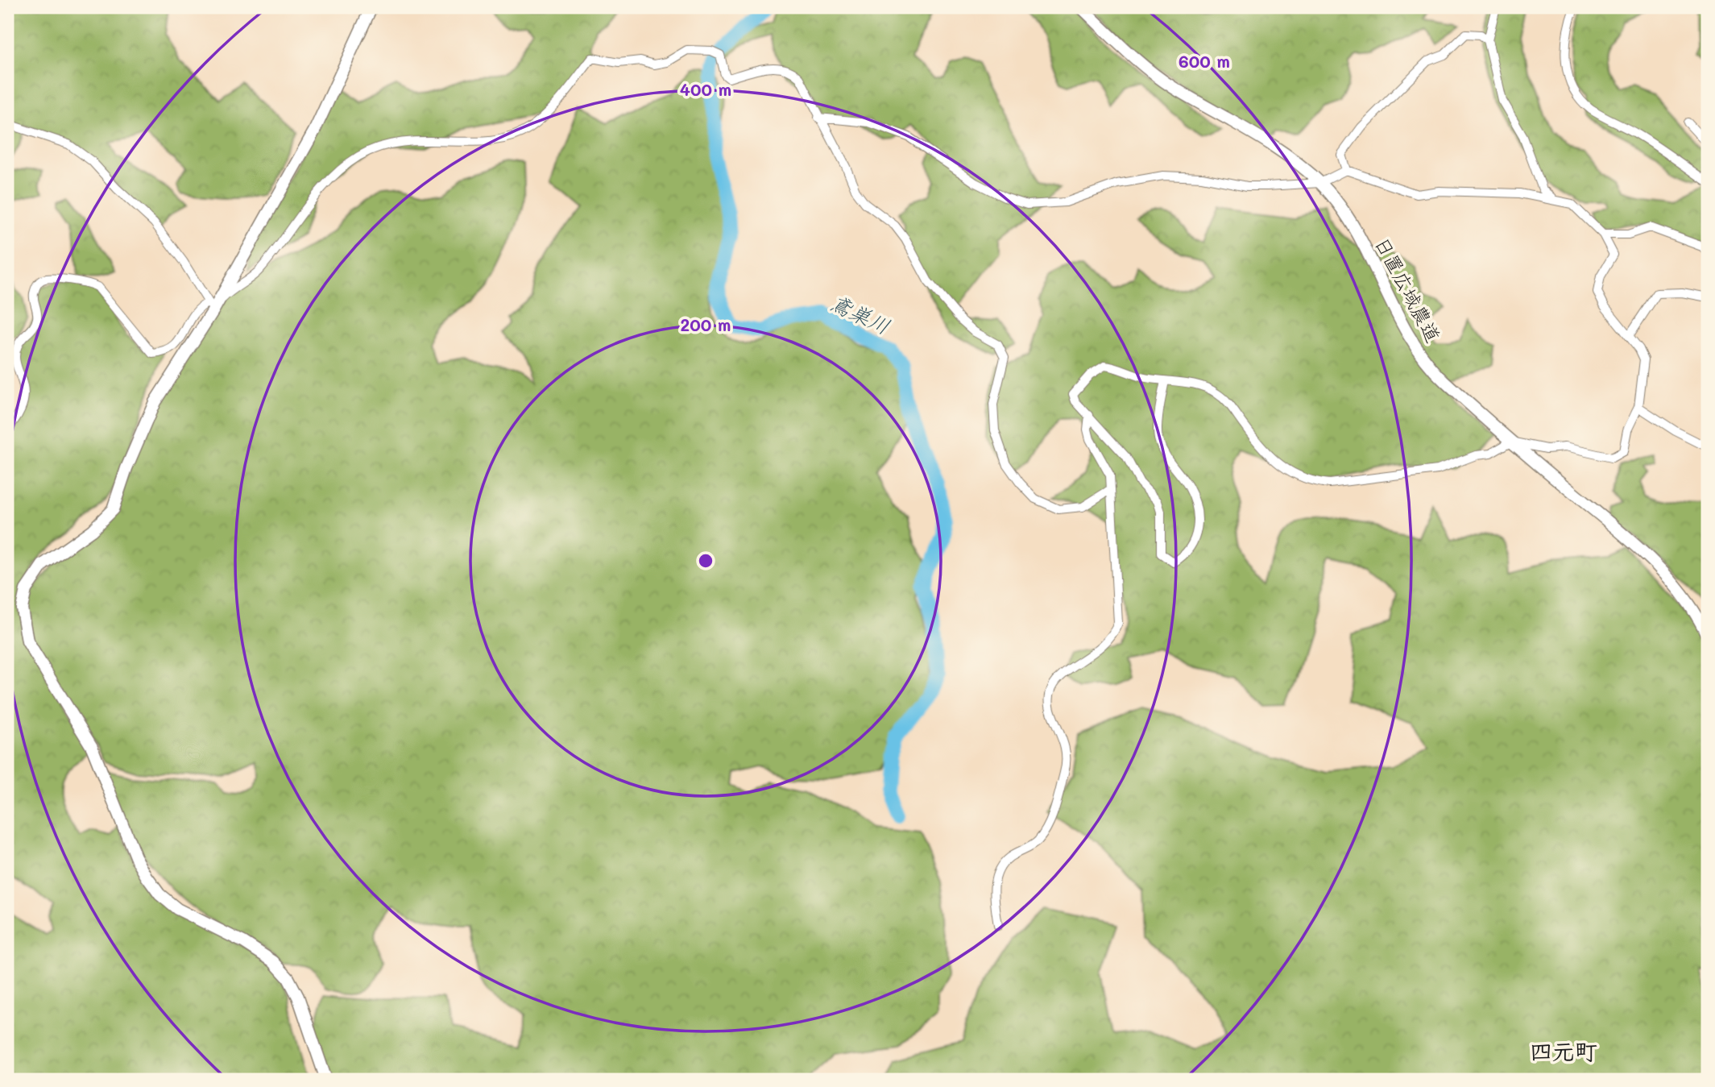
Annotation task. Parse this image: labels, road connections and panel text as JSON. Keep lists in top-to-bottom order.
{
  "streets": {
    "street": ["日置広域農道"]
  },
  "districts": ["四元町"],
  "water": ["鳶巣川"],
  "rings": ["600 m", "400 m", "200 m"]
}
